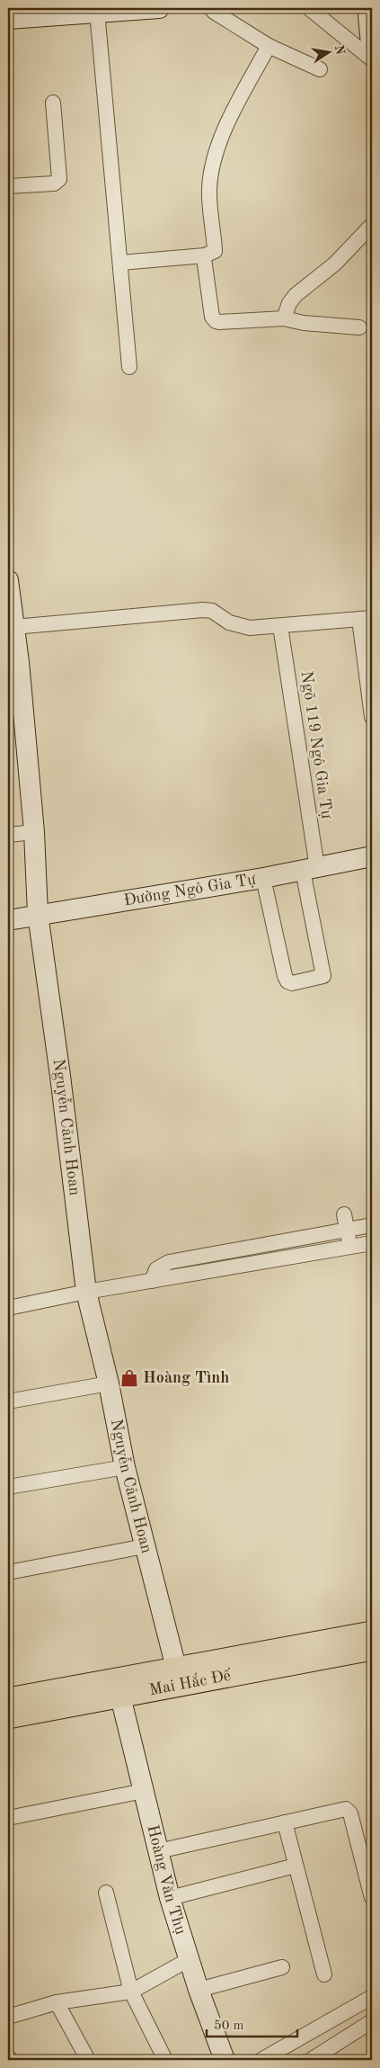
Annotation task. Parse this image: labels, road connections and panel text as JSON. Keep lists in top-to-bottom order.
{
  "streets": {
    "main road": ["Mai Hắc Đế"],
    "street": [
      "Ngõ 119 Ngô Gia Tự",
      "Đường Ngô Gia Tự",
      "Nguyễn Cảnh Hoan",
      "Hoàng Văn Thụ"
    ]
  },
  "crossings": [
    ["Ngõ 119 Ngô Gia Tự", "Đường Ngô Gia Tự"],
    ["Đường Ngô Gia Tự", "Nguyễn Cảnh Hoan"],
    ["Nguyễn Cảnh Hoan", "Mai Hắc Đế"],
    ["Mai Hắc Đế", "Hoàng Văn Thụ"]
  ],
  "places": {
    "shop": ["Hoàng Tình"]
  },
  "scale_bar": "50 m",
  "north": "right"
}
